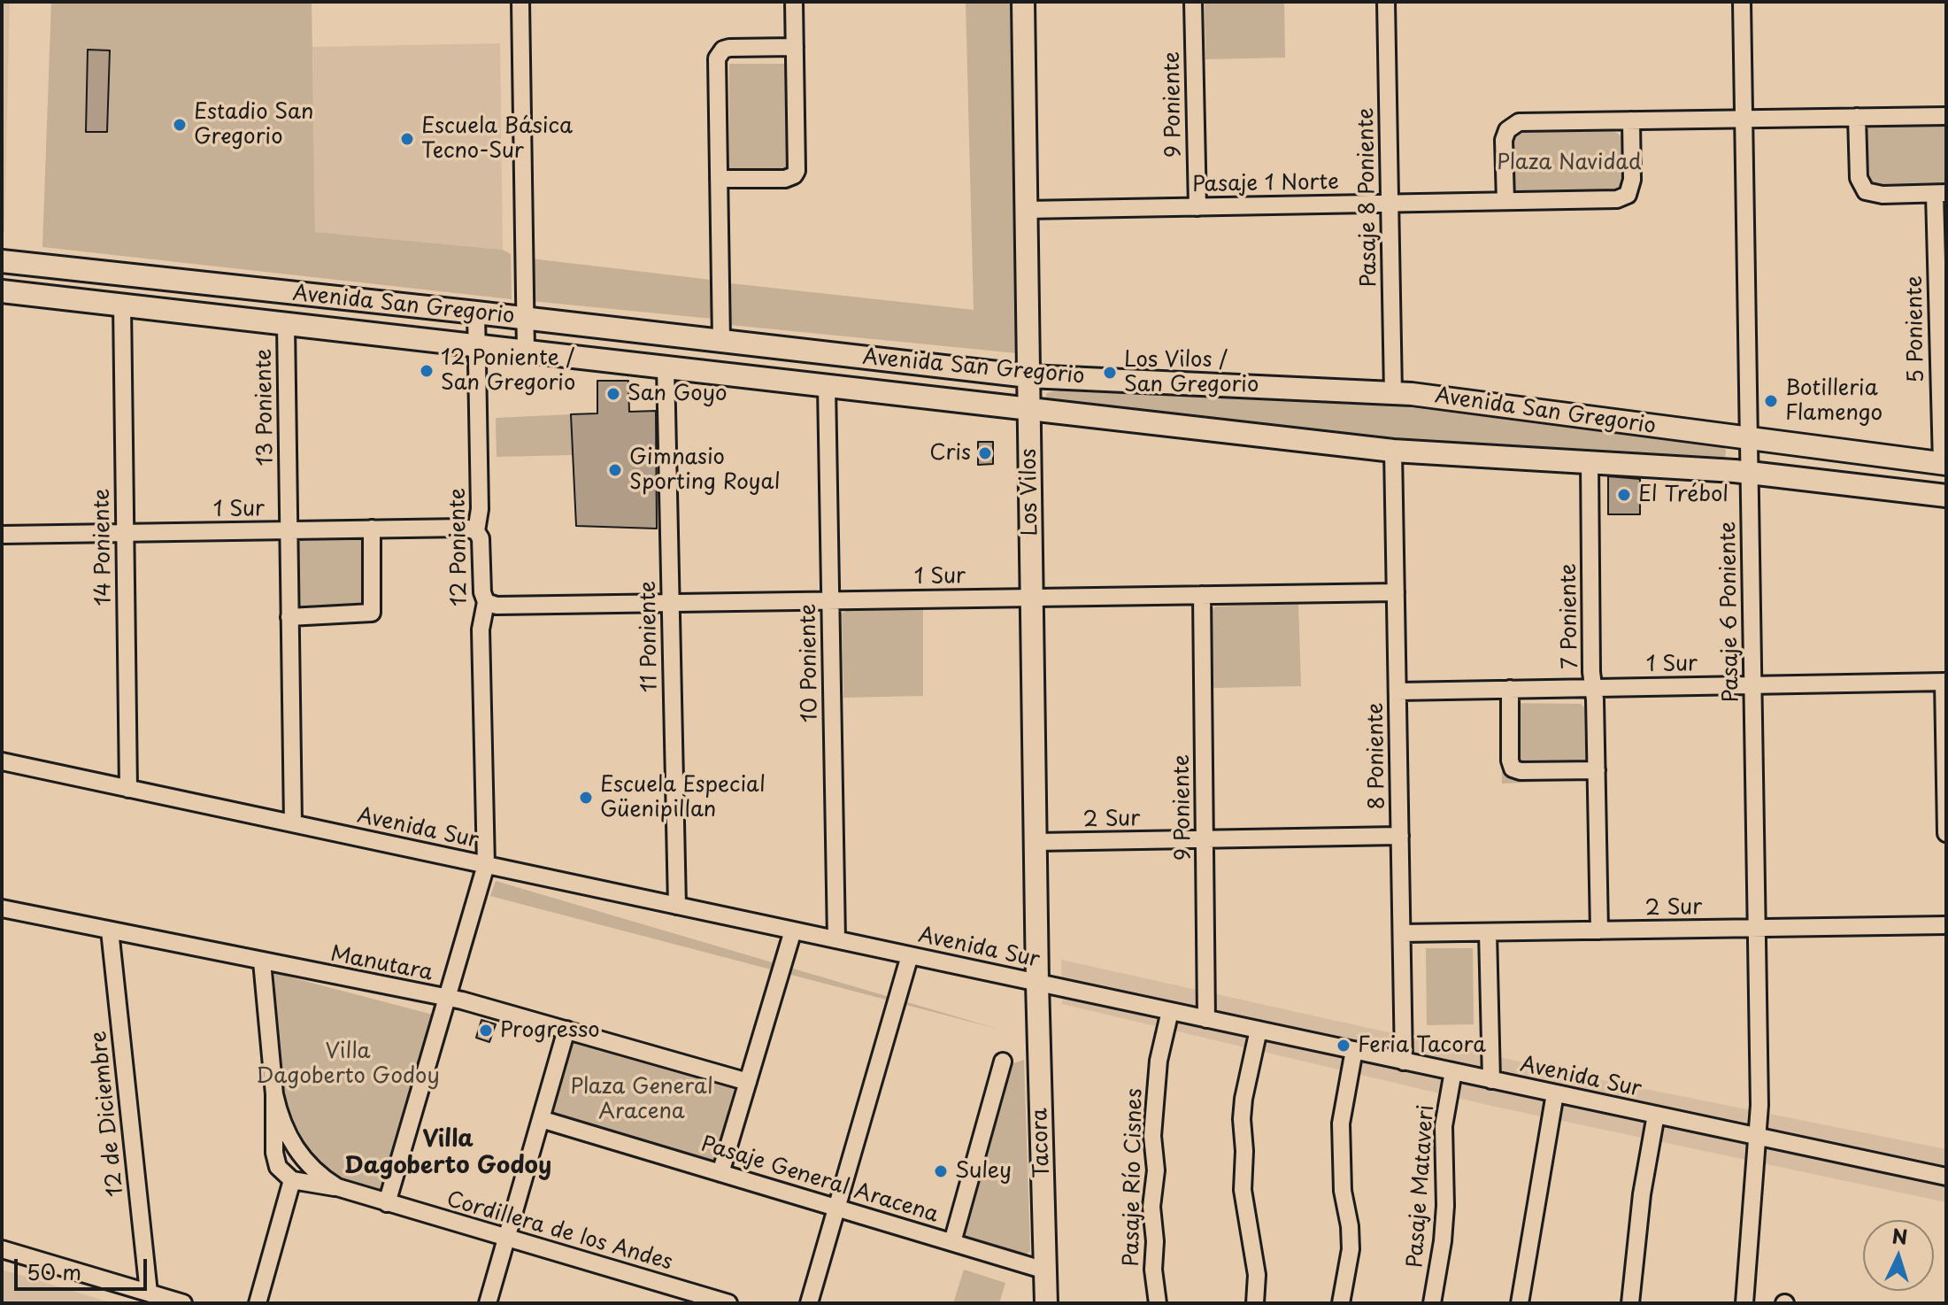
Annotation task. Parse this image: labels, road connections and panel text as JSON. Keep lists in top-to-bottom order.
{
  "streets": {
    "main road": ["Avenida San Gregorio", "Los Vilos", "Tacora"],
    "street": [
      "9 Poniente",
      "Pasaje 1 Norte",
      "Pasaje 8 Poniente",
      "5 Poniente",
      "13 Poniente",
      "1 Sur",
      "14 Poniente",
      "12 Poniente",
      "Pasaje 6 Poniente",
      "7 Poniente",
      "11 Poniente",
      "10 Poniente",
      "8 Poniente",
      "2 Sur",
      "Avenida Sur",
      "Manutara",
      "12 de Diciembre",
      "Pasaje Río Cisnes",
      "Pasaje General Aracena",
      "Pasaje Mataveri",
      "Cordillera de los Andes"
    ]
  },
  "crossings": [
    ["9 Poniente", "Pasaje 1 Norte"],
    ["9 Poniente", "1 Sur"],
    ["9 Poniente", "2 Sur"],
    ["9 Poniente", "Avenida Sur"],
    ["Pasaje 1 Norte", "Pasaje 8 Poniente"],
    ["Pasaje 1 Norte", "Los Vilos"],
    ["Pasaje 8 Poniente", "Avenida San Gregorio"],
    ["Avenida San Gregorio", "5 Poniente"],
    ["Avenida San Gregorio", "13 Poniente"],
    ["Avenida San Gregorio", "Los Vilos"],
    ["Avenida San Gregorio", "14 Poniente"],
    ["Avenida San Gregorio", "12 Poniente"],
    ["Avenida San Gregorio", "Pasaje 6 Poniente"],
    ["Avenida San Gregorio", "7 Poniente"],
    ["Avenida San Gregorio", "11 Poniente"],
    ["Avenida San Gregorio", "10 Poniente"],
    ["Avenida San Gregorio", "8 Poniente"],
    ["13 Poniente", "1 Sur"],
    ["13 Poniente", "Avenida Sur"],
    ["Los Vilos", "1 Sur"],
    ["Los Vilos", "2 Sur"],
    ["Los Vilos", "Avenida Sur"],
    ["Los Vilos", "Tacora"],
    ["1 Sur", "14 Poniente"],
    ["1 Sur", "12 Poniente"],
    ["1 Sur", "Pasaje 6 Poniente"],
    ["1 Sur", "7 Poniente"],
    ["1 Sur", "11 Poniente"],
    ["1 Sur", "10 Poniente"],
    ["1 Sur", "8 Poniente"],
    ["14 Poniente", "Avenida Sur"],
    ["12 Poniente", "Avenida Sur"],
    ["12 Poniente", "Manutara"],
    ["12 Poniente", "Cordillera de los Andes"],
    ["Pasaje 6 Poniente", "2 Sur"],
    ["Pasaje 6 Poniente", "Avenida Sur"],
    ["7 Poniente", "2 Sur"],
    ["11 Poniente", "Avenida Sur"],
    ["10 Poniente", "Avenida Sur"],
    ["8 Poniente", "2 Sur"],
    ["8 Poniente", "Avenida Sur"],
    ["Avenida Sur", "Tacora"],
    ["Avenida Sur", "Pasaje Río Cisnes"],
    ["Avenida Sur", "Pasaje Mataveri"],
    ["Manutara", "12 de Diciembre"],
    ["Tacora", "Pasaje General Aracena"]
  ],
  "districts": ["Villa Dagoberto Godoy"],
  "parks": ["Plaza Navidad", "Villa Dagoberto Godoy", "Plaza General Aracena"],
  "places": [
    "Estadio San Gregorio",
    "Escuela Básica Tecno-Sur",
    "12 Poniente / San Gregorio",
    "Los Vilos / San Gregorio",
    "San Goyo",
    "Botilleria Flamengo",
    "Cris",
    "Gimnasio Sporting Royal",
    "El Trébol",
    "Escuela Especial Güenipillan",
    "Progresso",
    "Feria Tacora",
    "Suley"
  ],
  "scale_bar": "50 m",
  "north": "top"
}
